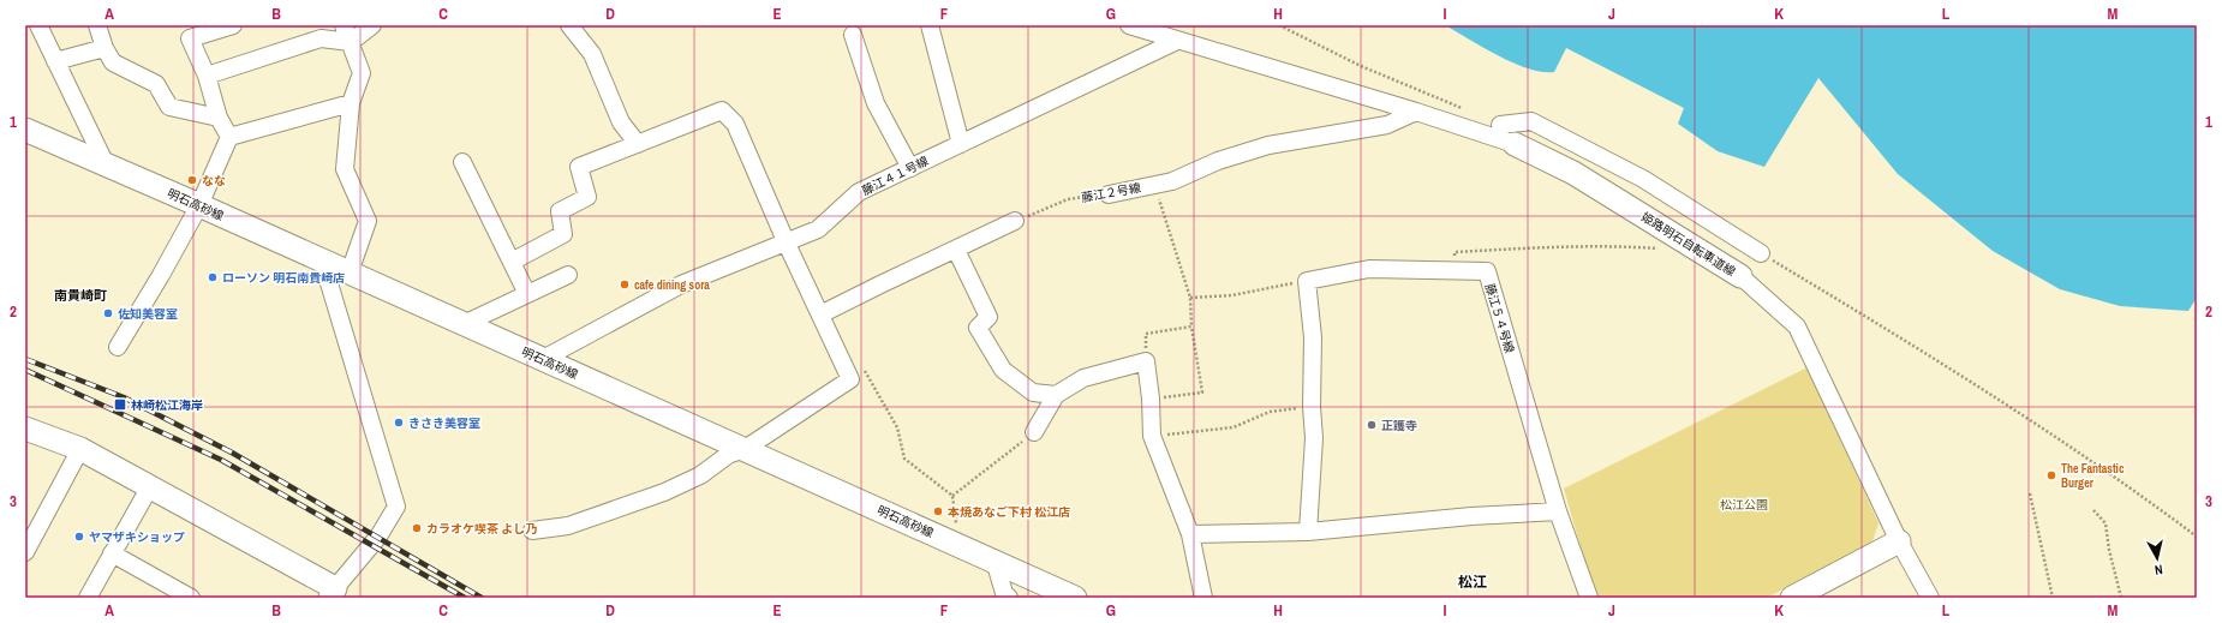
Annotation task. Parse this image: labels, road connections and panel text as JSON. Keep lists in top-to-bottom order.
{
  "streets": {
    "main road": ["明石高砂線", "姫路明石自転車道線"],
    "street": ["藤江４１号線", "藤江２号線", "藤江５４号線"]
  },
  "crossings": [
    ["藤江４１号線", "明石高砂線"]
  ],
  "districts": ["南貴崎町", "松江"],
  "parks": ["松江公園"],
  "places": {
    "other": [
      "なな",
      "ローソン 明石南貴崎店",
      "cafe dining sora",
      "佐知美容室",
      "きさき美容室",
      "正護寺",
      "The Fantastic Burger",
      "本焼あなご下村 松江店",
      "カラオケ喫茶 よし乃",
      "ヤマザキショップ"
    ],
    "transit": ["林崎松江海岸"]
  },
  "north": "bottom",
  "grid": {
    "columns": [
      "A",
      "B",
      "C",
      "D",
      "E",
      "F",
      "G",
      "H",
      "I",
      "J",
      "K",
      "L",
      "M"
    ],
    "rows": ["1", "2", "3"]
  }
}
